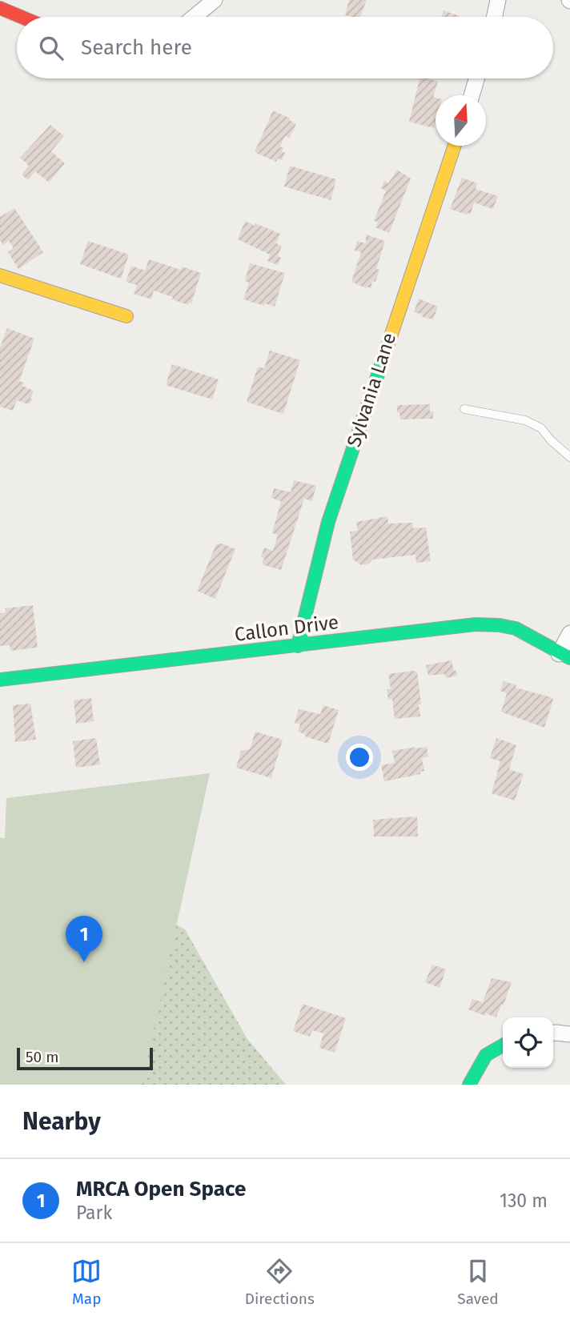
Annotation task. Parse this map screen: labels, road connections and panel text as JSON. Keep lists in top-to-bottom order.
{
  "streets": {
    "street": ["Sylvania Lane", "Callon Drive"]
  },
  "crossings": [
    ["Sylvania Lane", "Callon Drive"]
  ],
  "scale_bar": "50 m",
  "north": "top",
  "page": {
    "search": "Search here",
    "pins": "1",
    "scale": "50 m",
    "heading": "Nearby",
    "list": [
      {
        "mark": "1",
        "name": "MRCA Open Space",
        "note": "Park",
        "value": "130 m"
      }
    ],
    "nav": ["Map", "Directions", "Saved"]
  }
}
